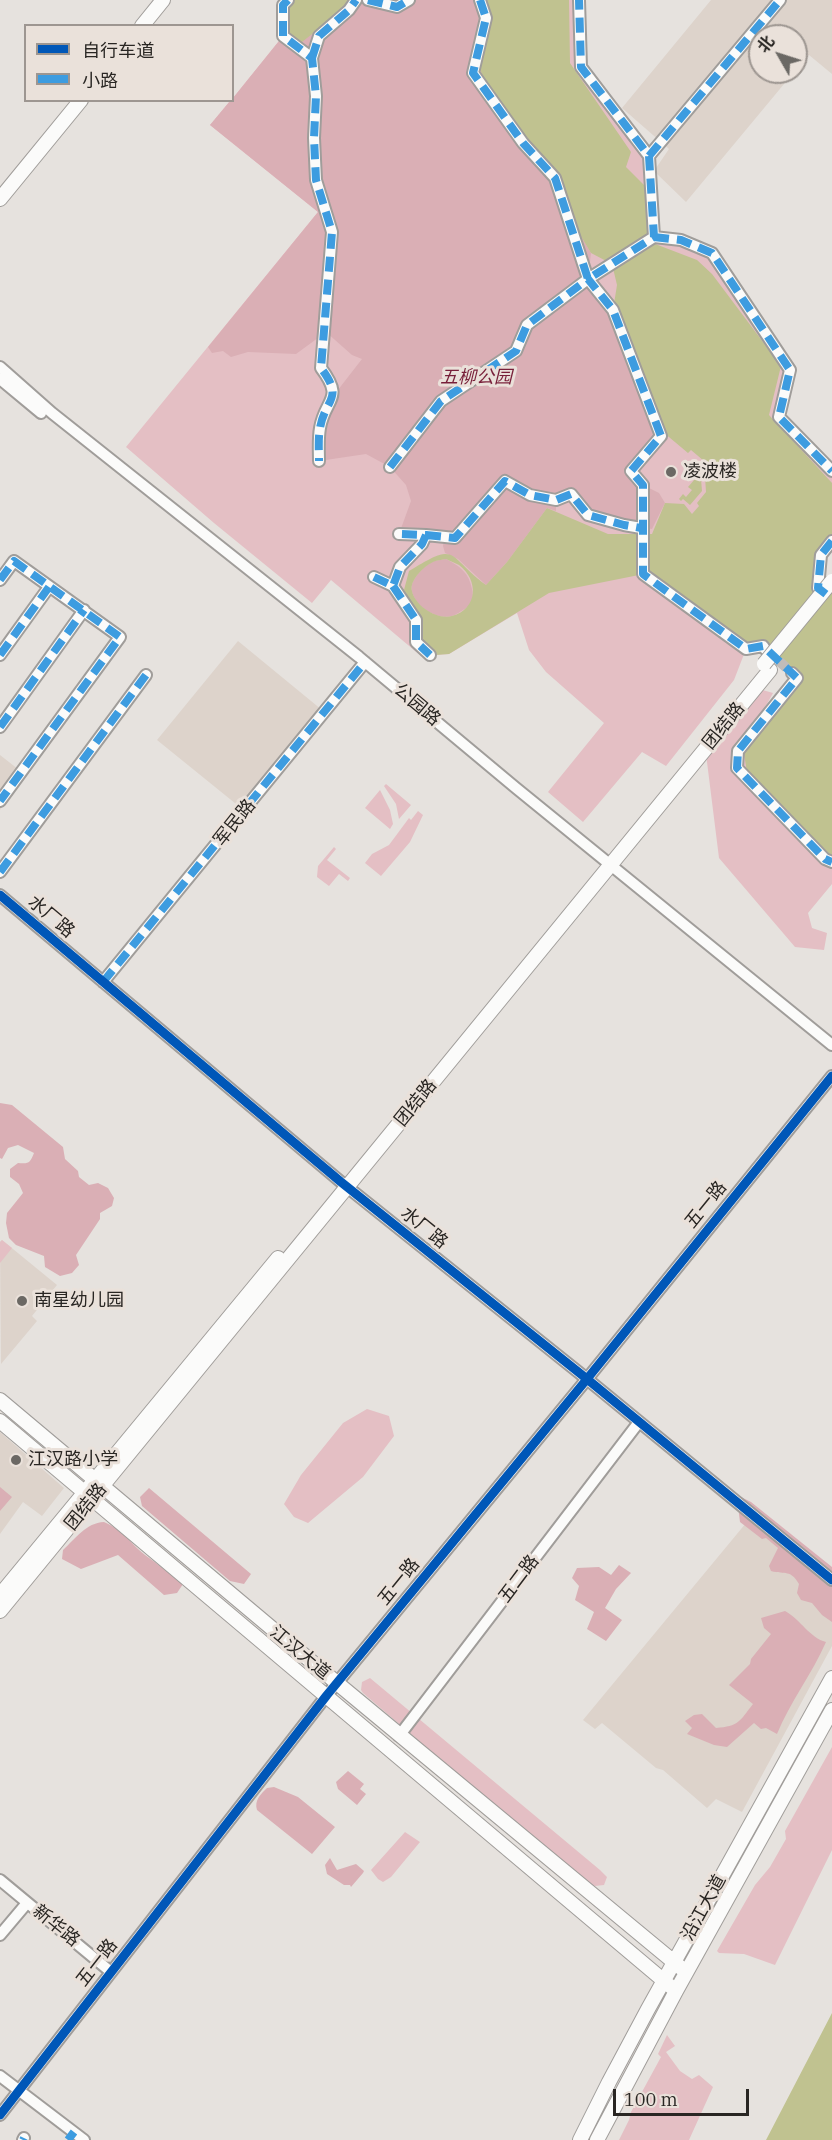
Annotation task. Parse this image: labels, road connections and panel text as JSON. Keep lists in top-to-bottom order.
{
  "streets": {
    "main road": ["团结路", "江汉大道", "沿江大道"],
    "street": [
      "公园路",
      "军民路",
      "水厂路",
      "五一路",
      "五二路",
      "新华路"
    ]
  },
  "crossings": [
    ["公园路", "团结路"],
    ["公园路", "军民路"],
    ["团结路", "水厂路"],
    ["团结路", "江汉大道"],
    ["军民路", "水厂路"],
    ["水厂路", "五一路"],
    ["水厂路", "五二路"],
    ["五一路", "江汉大道"],
    ["五一路", "新华路"],
    ["五二路", "江汉大道"],
    ["江汉大道", "沿江大道"]
  ],
  "parks": ["五柳公园"],
  "places": ["凌波楼", "南星幼儿园", "江汉路小学"],
  "legend": ["自行车道", "小路"],
  "scale_bar": "100 m",
  "north": "top left"
}
